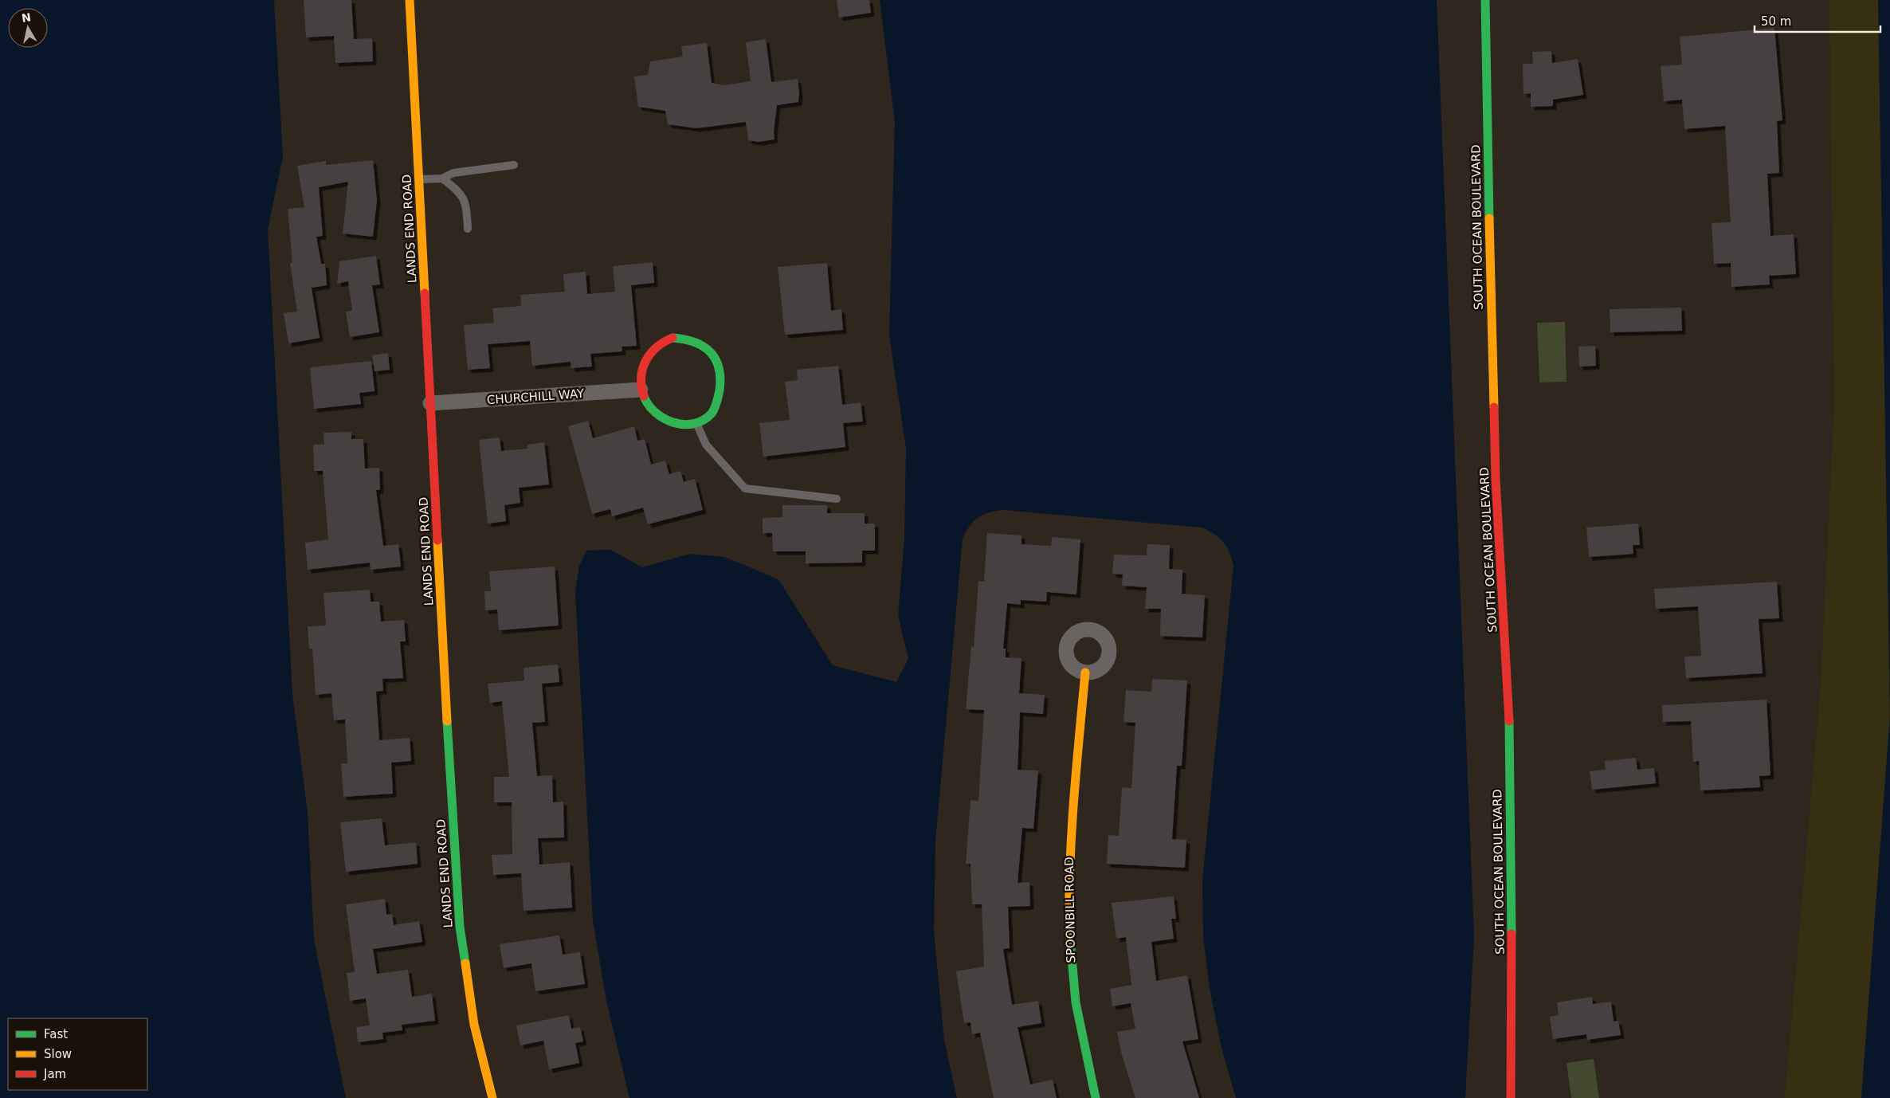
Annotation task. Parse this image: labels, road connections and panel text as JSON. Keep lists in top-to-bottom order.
{
  "streets": {
    "street": [
      "SOUTH OCEAN BOULEVARD",
      "LANDS END ROAD",
      "CHURCHILL WAY",
      "SPOONBILL ROAD"
    ]
  },
  "crossings": [
    ["LANDS END ROAD", "CHURCHILL WAY"]
  ],
  "legend": ["Fast", "Slow", "Jam"],
  "scale_bar": "50 m",
  "north": "top"
}
